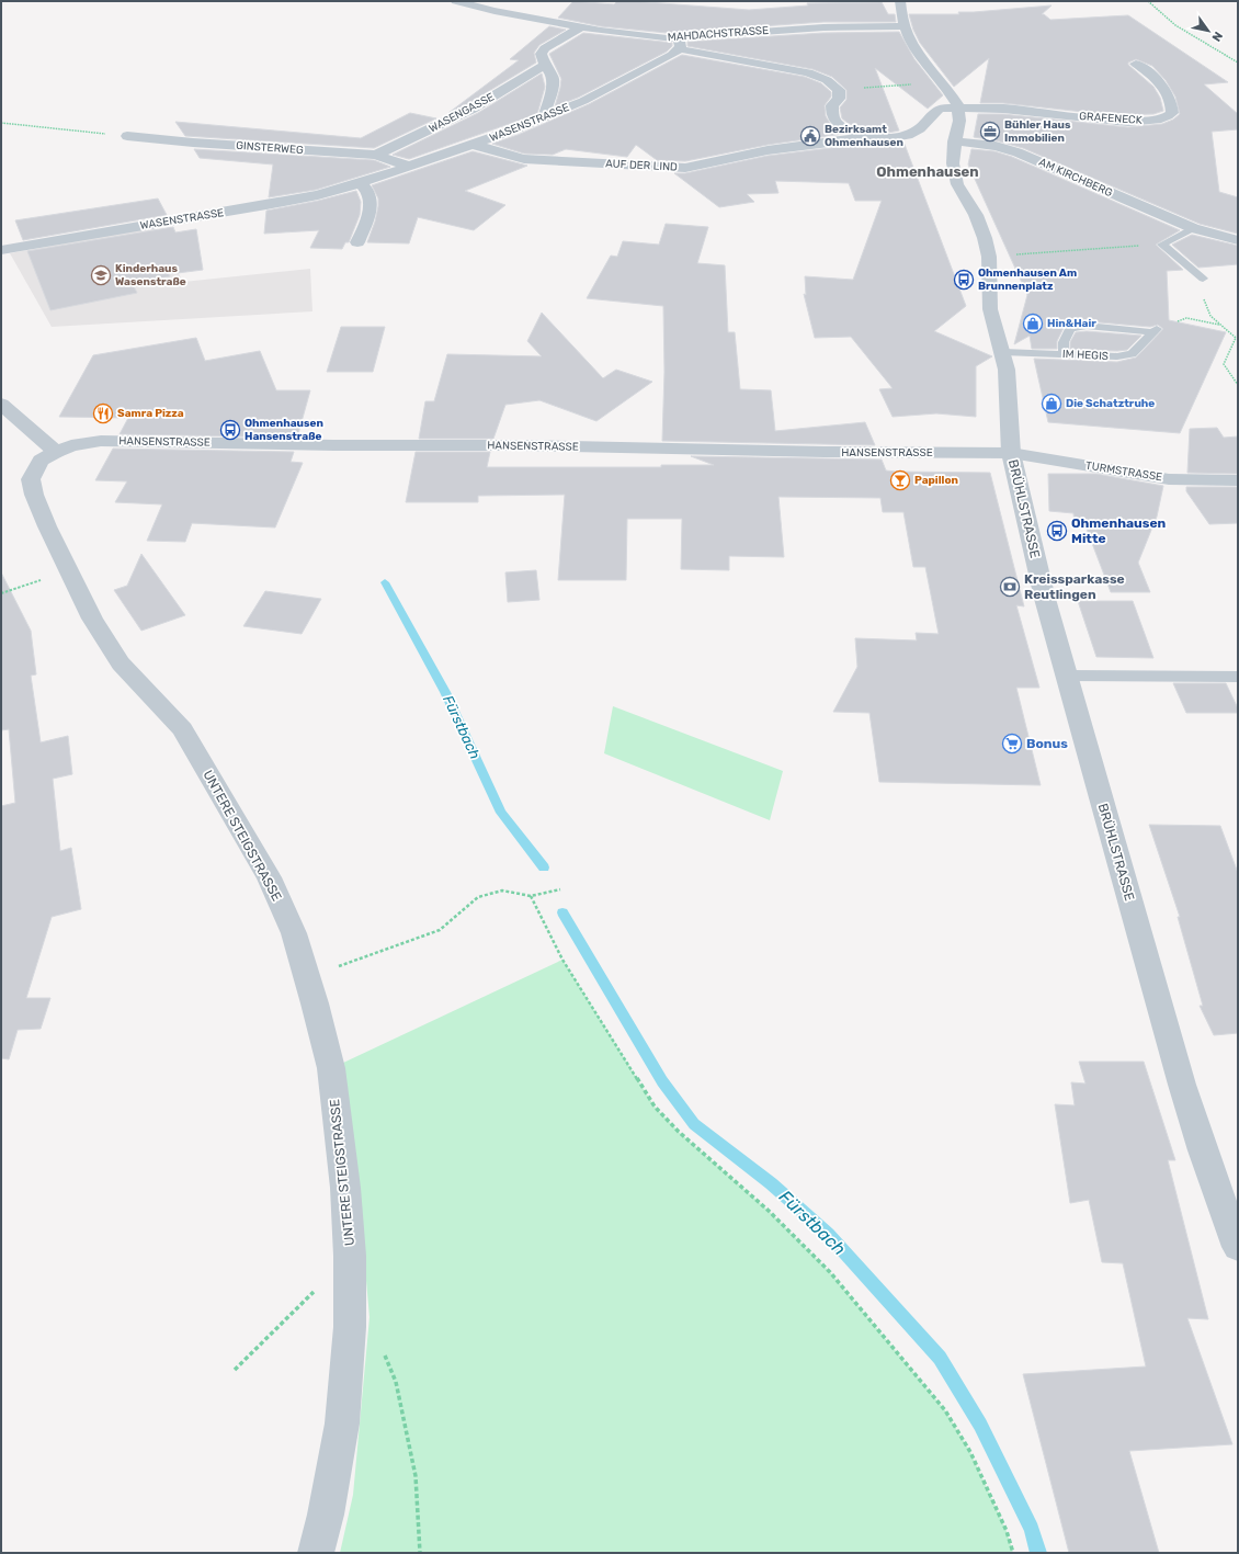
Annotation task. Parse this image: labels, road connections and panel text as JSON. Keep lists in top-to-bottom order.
{
  "streets": {
    "street": [
      "MAHDACHSTRASSE",
      "WASENGASSE",
      "GRAFENECK",
      "WASENSTRASSE",
      "GINSTERWEG",
      "AUF DER LIND",
      "AM KIRCHBERG",
      "HANSENSTRASSE",
      "TURMSTRASSE",
      "BRÜHLSTRASSE",
      "UNTERE STEIGSTRASSE"
    ],
    "lane": ["IM HEGIS"]
  },
  "crossings": [
    ["MAHDACHSTRASSE", "WASENSTRASSE"],
    ["WASENGASSE", "GINSTERWEG"],
    ["GRAFENECK", "AUF DER LIND"],
    ["GRAFENECK", "BRÜHLSTRASSE"],
    ["WASENSTRASSE", "GINSTERWEG"],
    ["WASENSTRASSE", "AUF DER LIND"],
    ["AUF DER LIND", "BRÜHLSTRASSE"],
    ["AM KIRCHBERG", "BRÜHLSTRASSE"],
    ["IM HEGIS", "BRÜHLSTRASSE"],
    ["HANSENSTRASSE", "TURMSTRASSE"],
    ["HANSENSTRASSE", "BRÜHLSTRASSE"],
    ["HANSENSTRASSE", "UNTERE STEIGSTRASSE"],
    ["TURMSTRASSE", "BRÜHLSTRASSE"]
  ],
  "districts": ["Ohmenhausen"],
  "water": ["Fürstbach"],
  "places": {
    "office": ["Bühler Haus Immobilien"],
    "public building": ["Bezirksamt Ohmenhausen"],
    "school or university": ["Kinderhaus Wasenstraße"],
    "bus stop": ["Ohmenhausen Am Brunnenplatz", "Ohmenhausen Hansenstraße", "Ohmenhausen Mitte"],
    "shop": ["Hin&Hair", "Die Schatztruhe"],
    "restaurant": ["Samra Pizza"],
    "bar": ["Papillon"],
    "bank": ["Kreissparkasse Reutlingen"],
    "supermarket": ["Bonus"]
  },
  "north": "bottom right"
}
